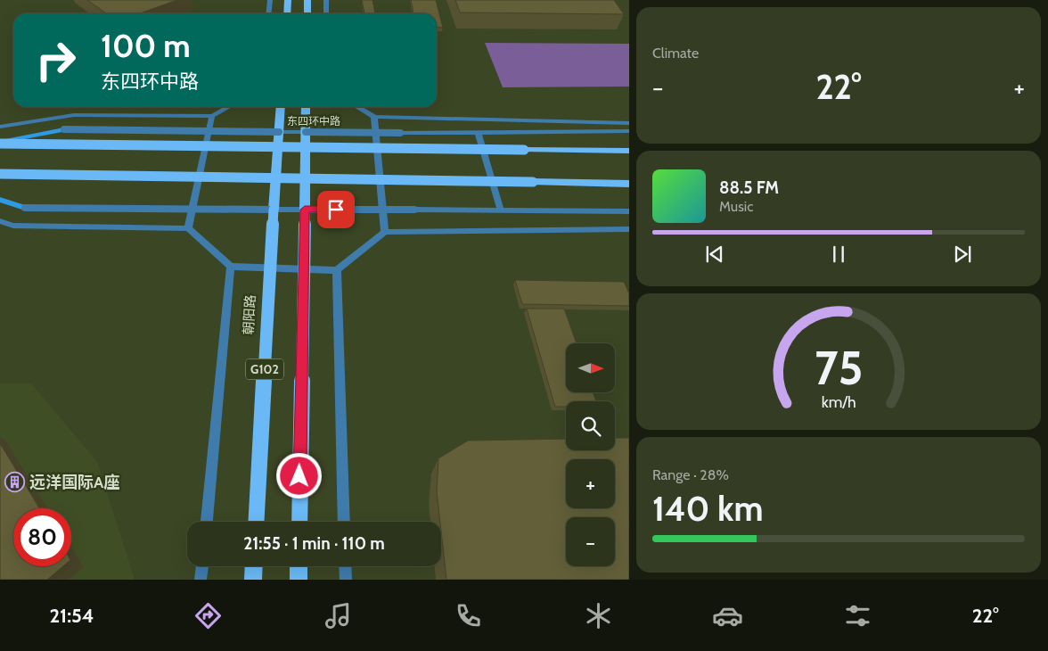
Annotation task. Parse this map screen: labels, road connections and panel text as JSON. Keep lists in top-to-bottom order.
{
  "streets": {
    "highway": ["东四环中路", "朝阳路", "G102"]
  },
  "crossings": [
    ["东四环中路", "朝阳路"],
    ["东四环中路", "G102"]
  ],
  "places": {
    "building": ["远洋国际A座"]
  },
  "north": "right",
  "page": {
    "tile": [
      "Climate",
      ["Range · 28%", "140 km"]
    ],
    "turn": ["100 m", "东四环中路"],
    "heat": ["−", "22°", "+"],
    "song": ["88.5 FM", "Music"],
    "map_buttons": ["+", "−"],
    "limit": "80",
    "trip": "21:55 · 1 min · 110 m",
    "tabs": ["21:54", "22°"],
    "gauge": ["75", "km/h"]
  }
}
